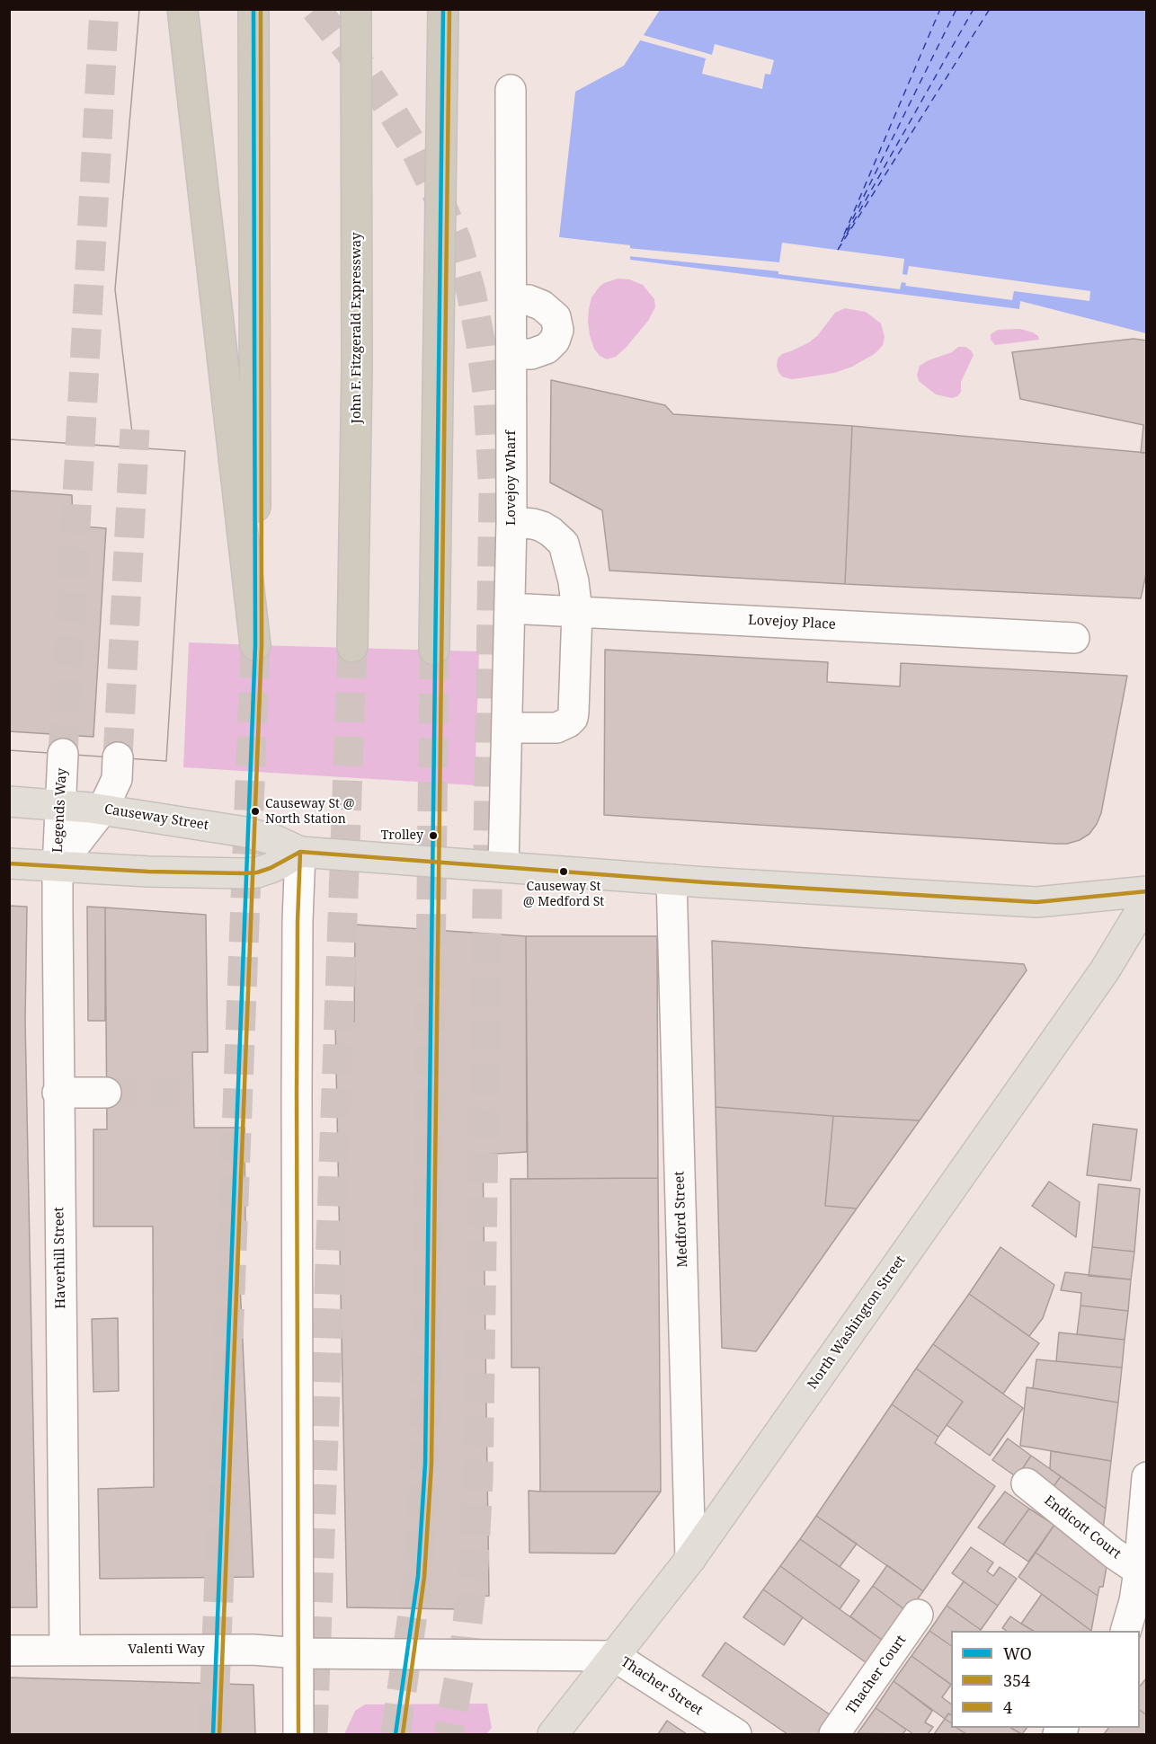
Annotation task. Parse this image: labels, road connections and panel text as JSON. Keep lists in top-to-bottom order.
{
  "streets": {
    "highway": ["John F. Fitzgerald Expressway"],
    "main road": ["Causeway Street", "North Washington Street"],
    "street": [
      "Lovejoy Wharf",
      "Lovejoy Place",
      "Legends Way",
      "Medford Street",
      "Haverhill Street",
      "Endicott Court",
      "Valenti Way",
      "Thacher Court",
      "Thacher Street"
    ]
  },
  "crossings": [
    ["Lovejoy Wharf", "Lovejoy Place"],
    ["Lovejoy Wharf", "Causeway Street"],
    ["Legends Way", "Causeway Street"],
    ["Legends Way", "Haverhill Street"],
    ["Causeway Street", "Medford Street"],
    ["Medford Street", "North Washington Street"],
    ["Haverhill Street", "Valenti Way"],
    ["North Washington Street", "Valenti Way"],
    ["North Washington Street", "Thacher Street"],
    ["Valenti Way", "Thacher Street"]
  ],
  "places": ["Causeway St @ North Station", "Trolley", "Causeway St @ Medford St"],
  "lines": ["transit line WO", "transit line 354", "transit line 4"],
  "legend": ["WO", "354", "4"]
}
